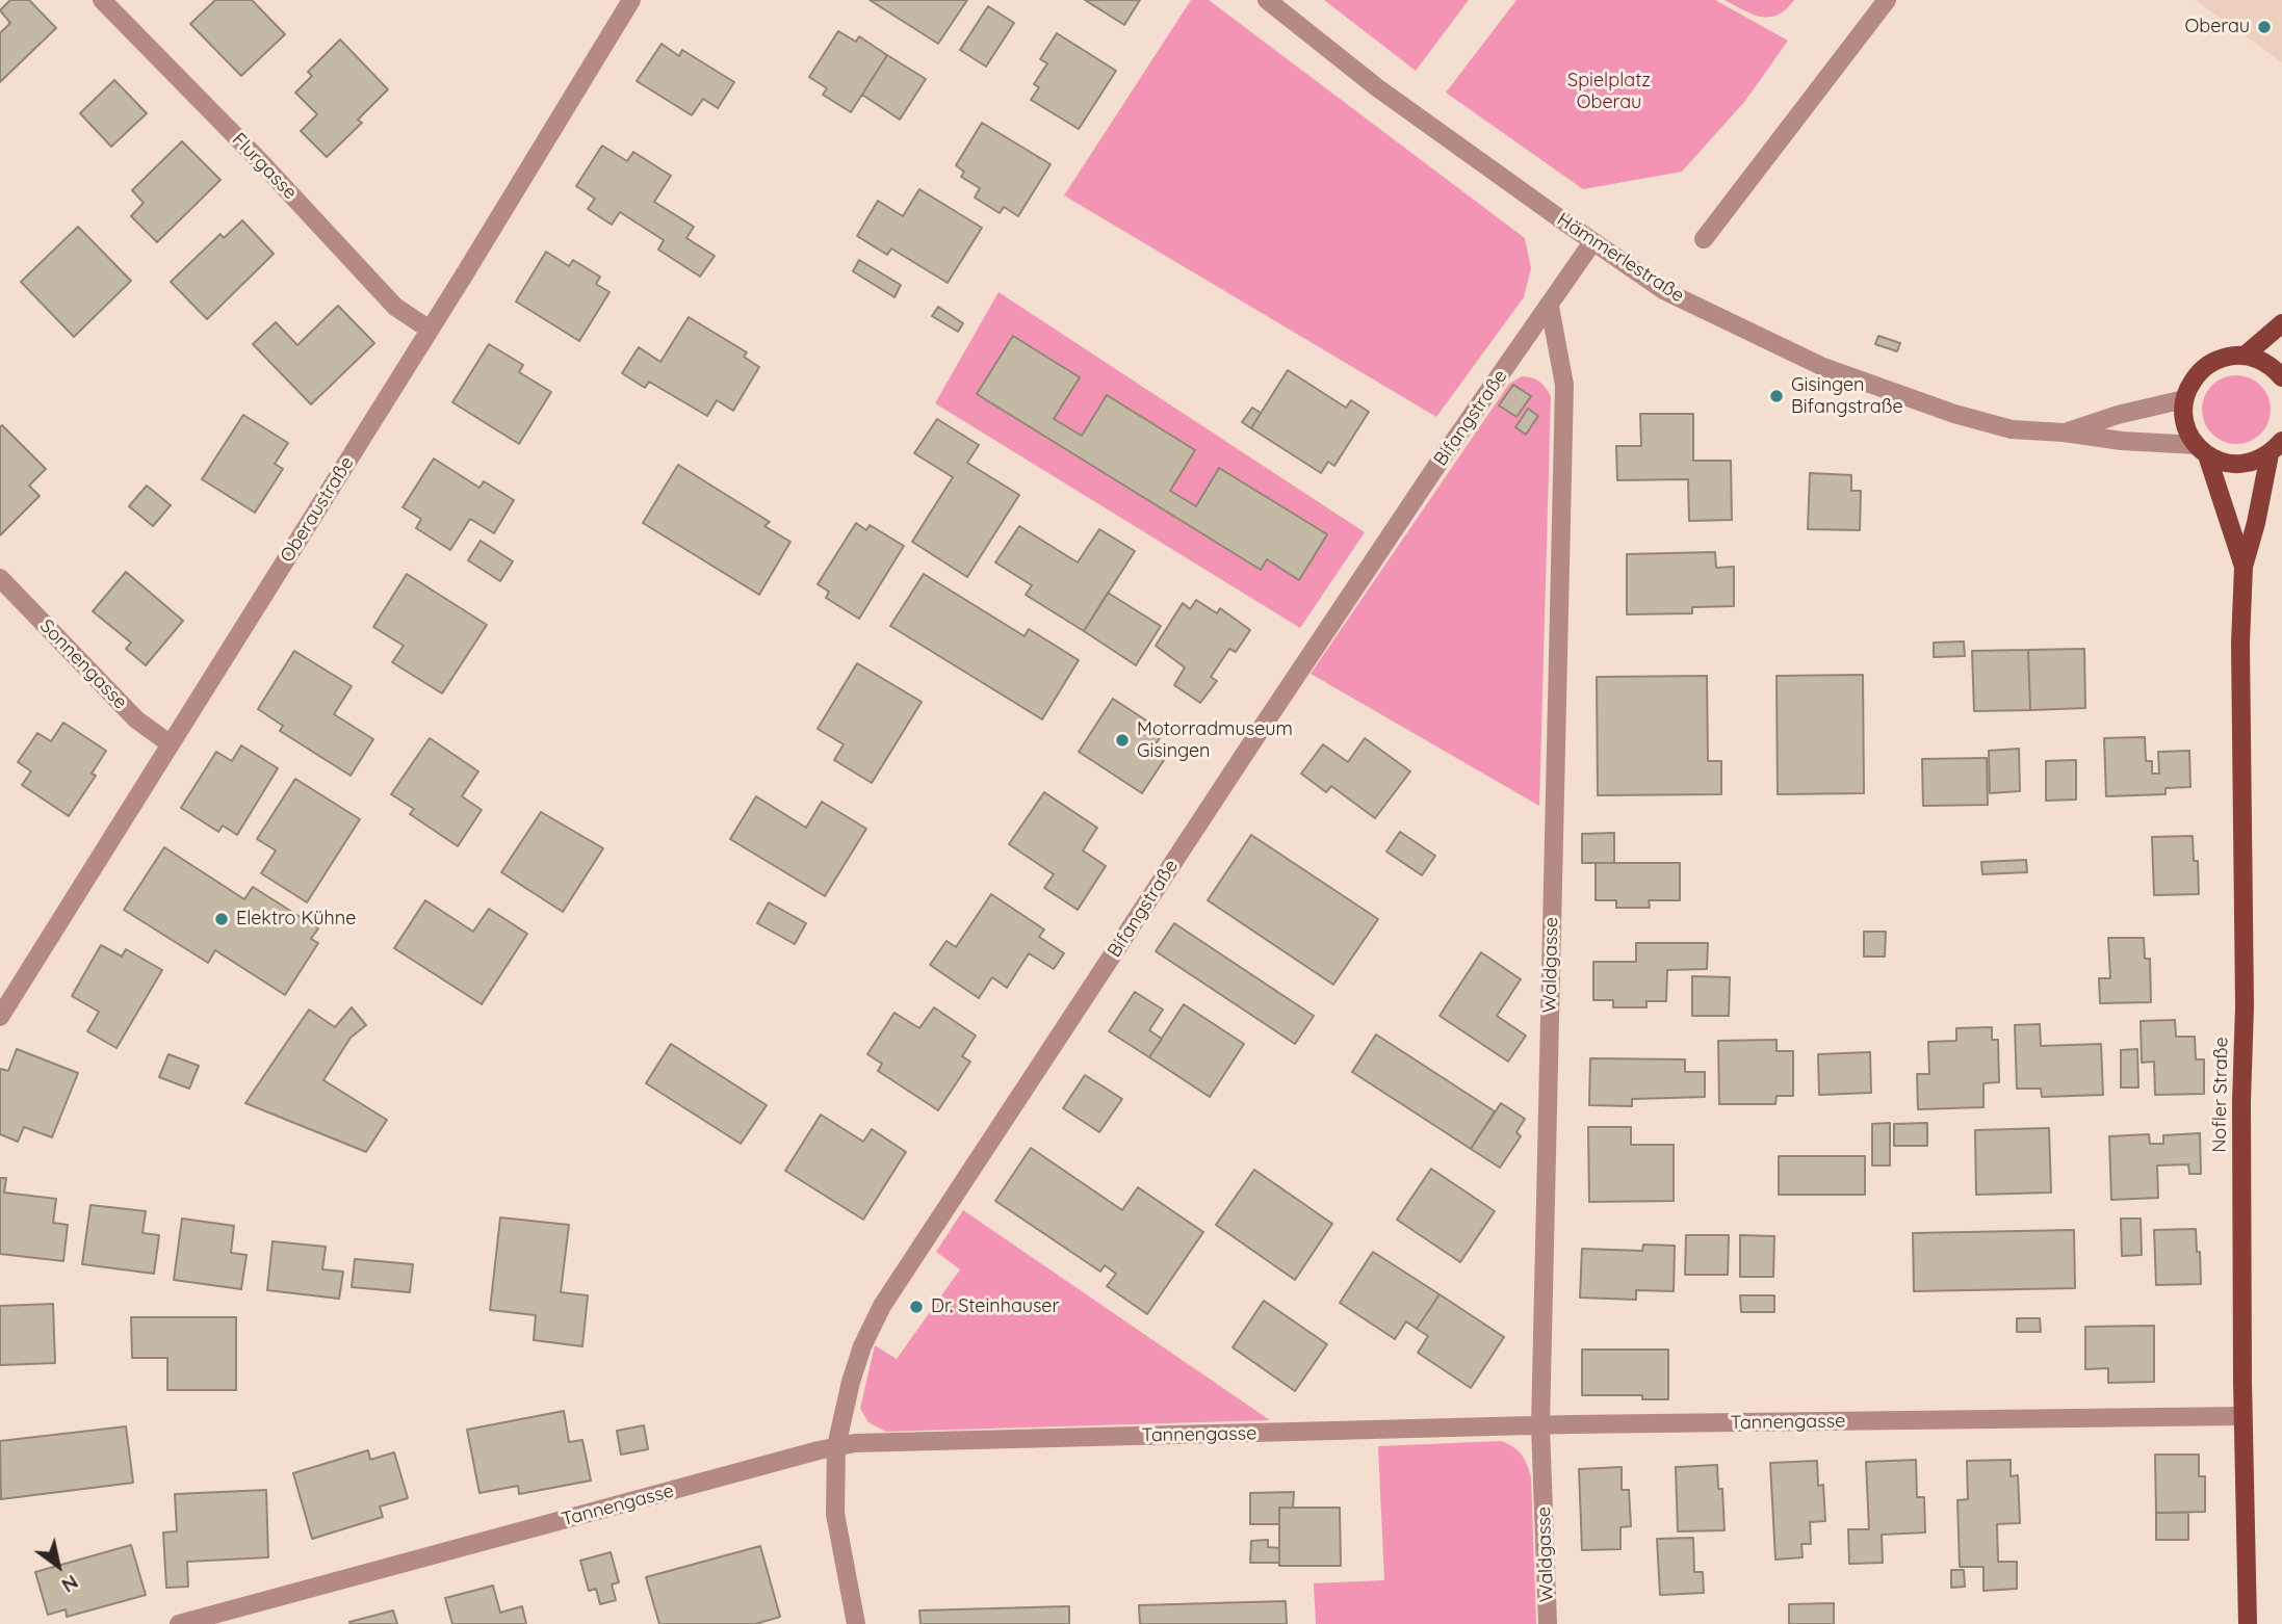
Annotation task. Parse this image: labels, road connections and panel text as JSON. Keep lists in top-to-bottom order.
{
  "streets": {
    "main road": ["Nofler Straße"],
    "street": [
      "Flurgasse",
      "Hämmerlestraße",
      "Bifangstraße",
      "Oberaustraße",
      "Sonnengasse",
      "Waldgasse",
      "Tannengasse"
    ]
  },
  "crossings": [
    ["Flurgasse", "Oberaustraße"],
    ["Hämmerlestraße", "Bifangstraße"],
    ["Hämmerlestraße", "Nofler Straße"],
    ["Bifangstraße", "Waldgasse"],
    ["Bifangstraße", "Tannengasse"],
    ["Oberaustraße", "Sonnengasse"],
    ["Waldgasse", "Tannengasse"],
    ["Nofler Straße", "Tannengasse"]
  ],
  "parks": ["Spielplatz Oberau"],
  "places": [
    "Oberau",
    "Gisingen Bifangstraße",
    "Motorradmuseum Gisingen",
    "Elektro Kühne",
    "Dr. Steinhauser"
  ],
  "north": "bottom right"
}
